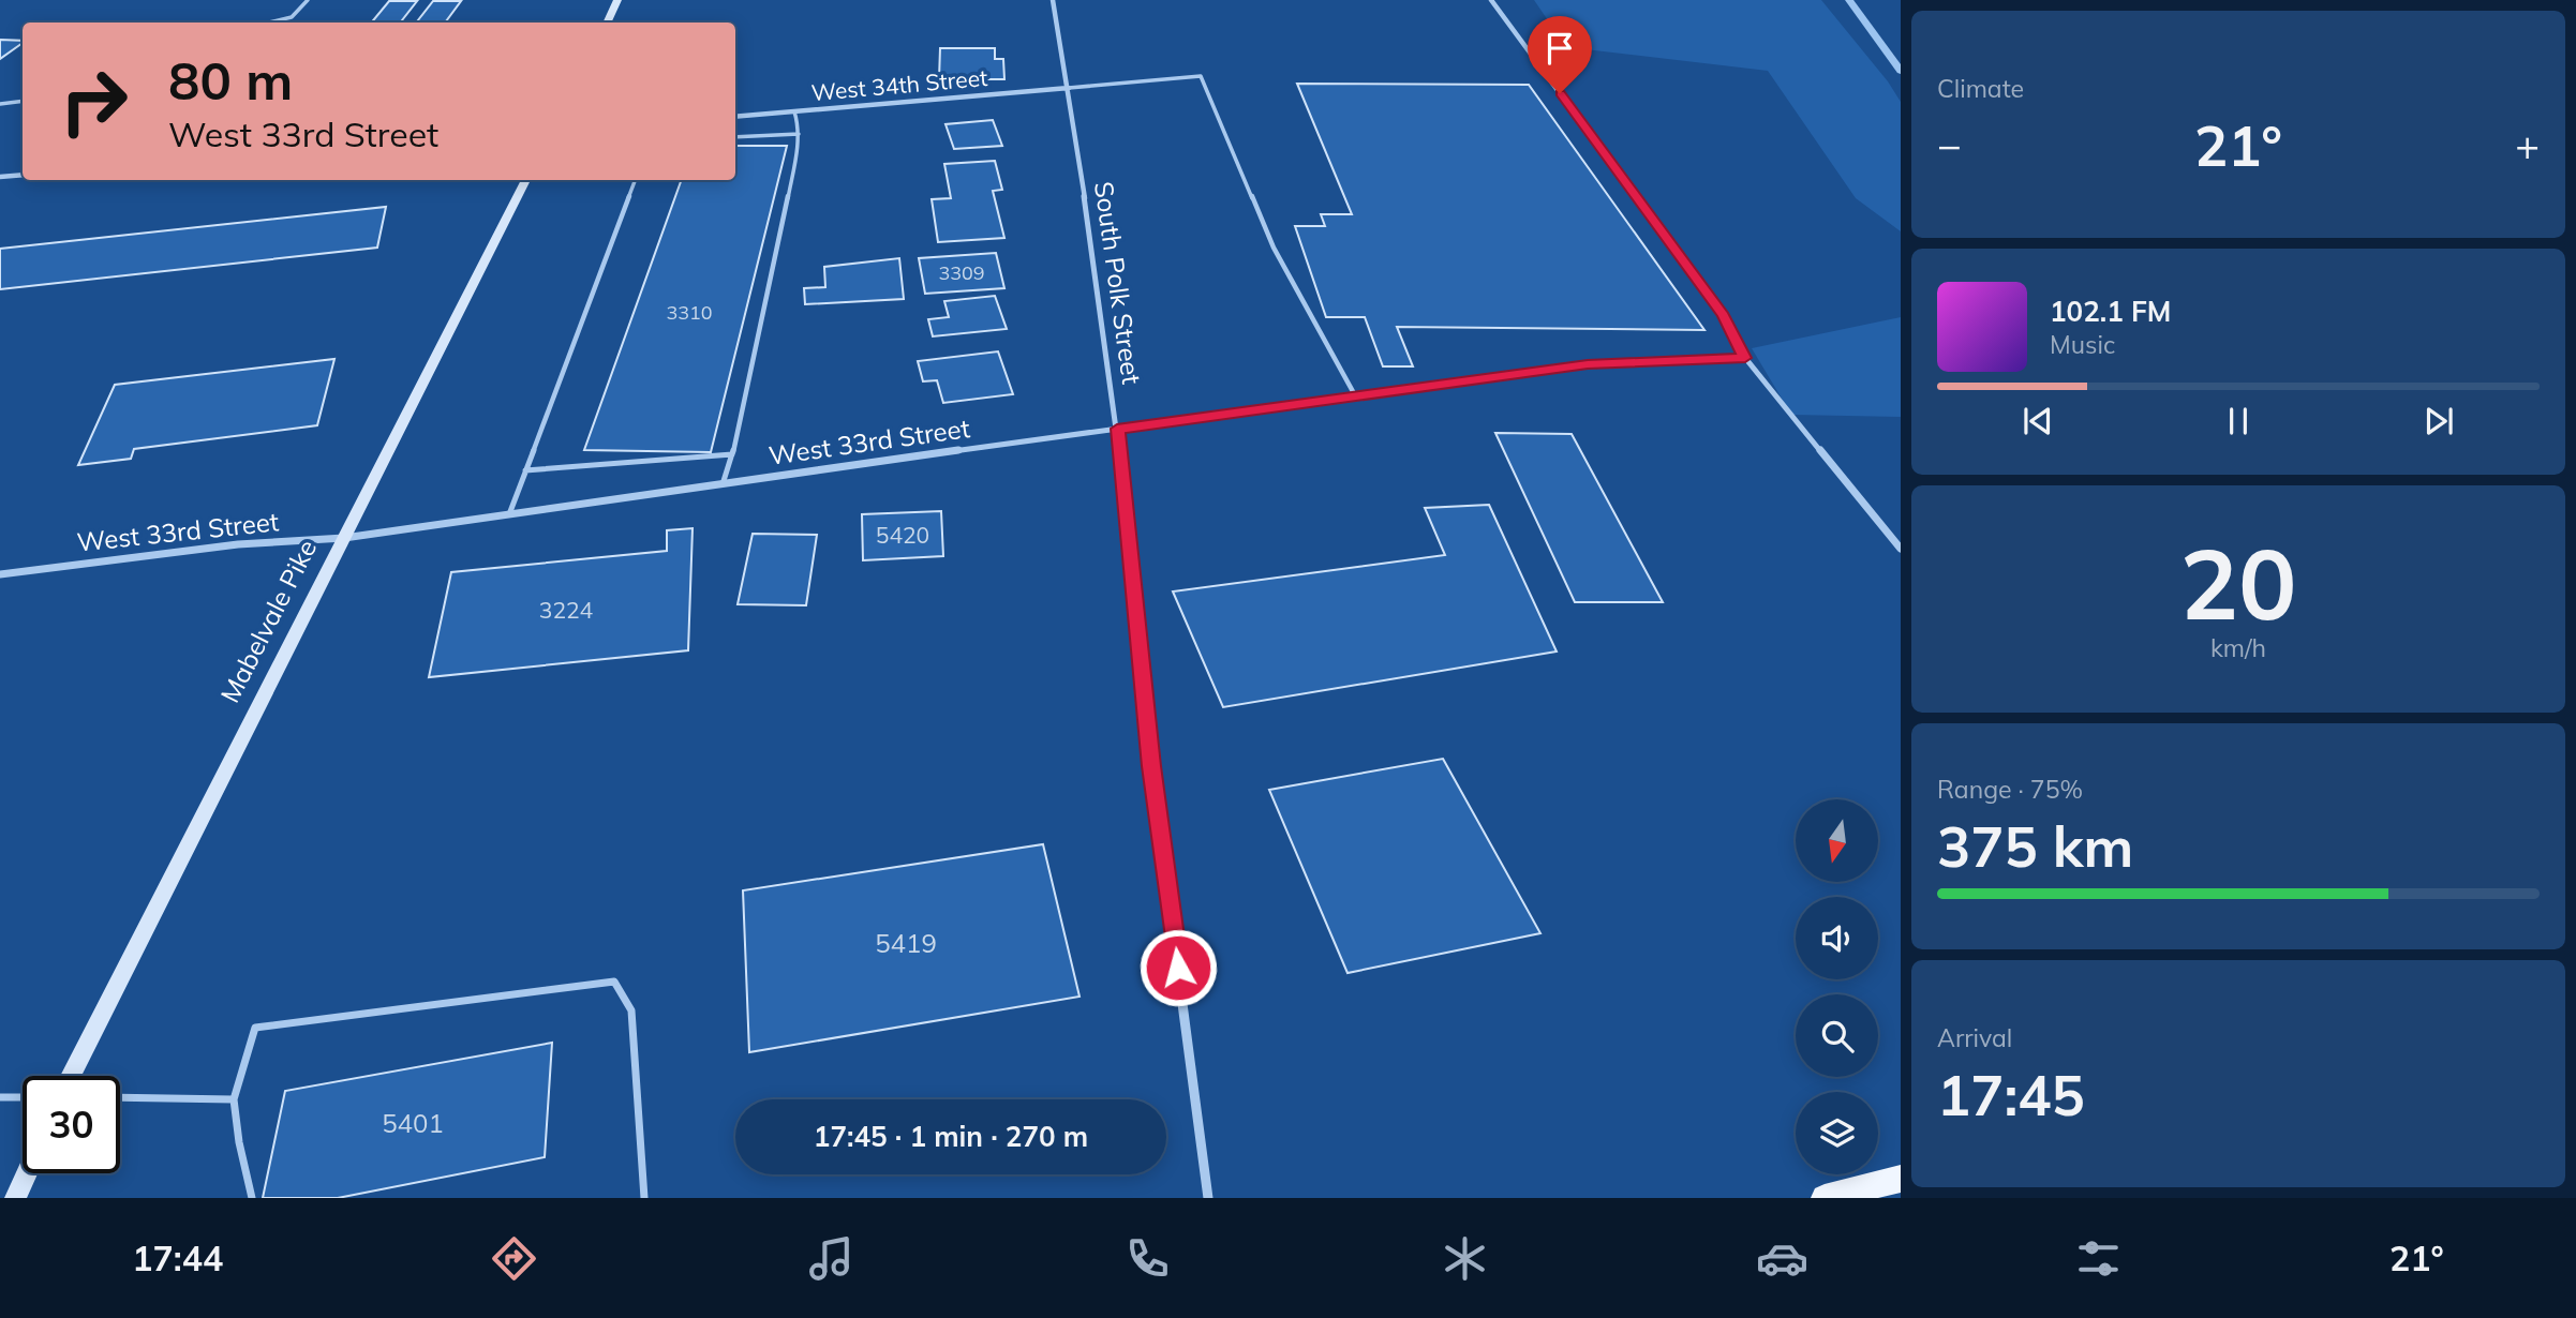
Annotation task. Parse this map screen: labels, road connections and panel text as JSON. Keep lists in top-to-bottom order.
{
  "streets": {
    "main road": ["Mabelvale Pike"],
    "street": ["West 34th Street", "South Polk Street", "West 33rd Street"]
  },
  "crossings": [
    ["West 34th Street", "South Polk Street"],
    ["South Polk Street", "West 33rd Street"],
    ["West 33rd Street", "Mabelvale Pike"]
  ],
  "house_numbers": [
    "3309",
    "3310",
    "5420",
    "3224",
    "5419",
    "5401"
  ],
  "north": "bottom",
  "page": {
    "tile": [
      "Climate",
      ["20", "km/h"],
      ["Range · 75%", "375 km"],
      ["Arrival", "17:45"]
    ],
    "turn": ["80 m", "West 33rd Street"],
    "heat": ["−", "21°", "+"],
    "song": ["102.1 FM", "Music"],
    "limit": "30",
    "trip": "17:45 · 1 min · 270 m",
    "tabs": ["17:44", "21°"]
  }
}
